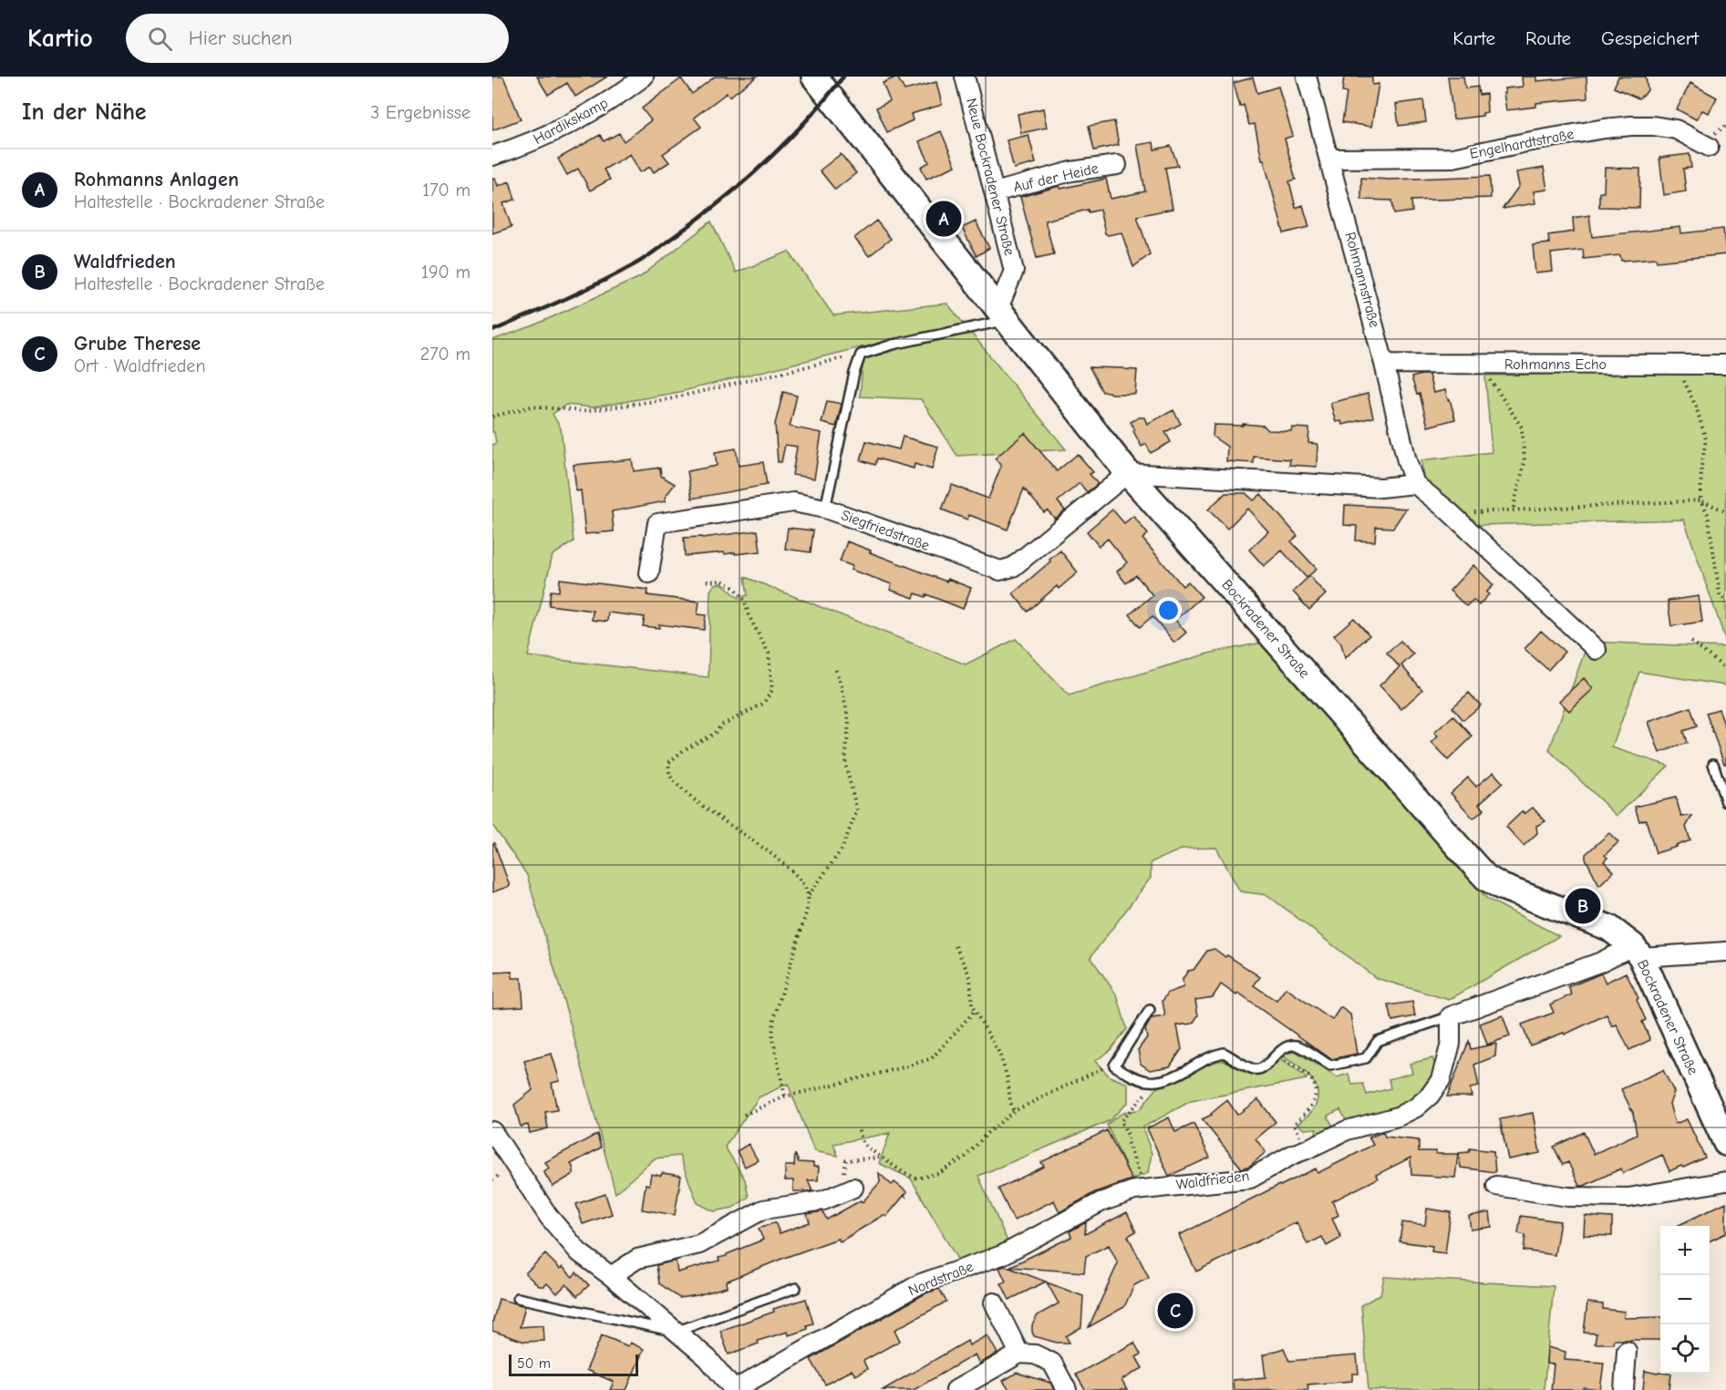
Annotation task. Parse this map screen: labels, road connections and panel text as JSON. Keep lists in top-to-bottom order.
{
  "streets": {
    "street": [
      "Hardikskamp",
      "Engelhardtstraße",
      "Neue Bockradener Straße",
      "Auf der Heide",
      "Rohmannstraße",
      "Rohmanns Echo",
      "Siegfriedstraße",
      "Bockradener Straße",
      "Waldfrieden",
      "Nordstraße"
    ]
  },
  "crossings": [
    ["Engelhardtstraße", "Rohmannstraße"],
    ["Neue Bockradener Straße", "Auf der Heide"],
    ["Neue Bockradener Straße", "Bockradener Straße"],
    ["Rohmannstraße", "Rohmanns Echo"],
    ["Siegfriedstraße", "Bockradener Straße"],
    ["Waldfrieden", "Nordstraße"]
  ],
  "scale_bar": "50 m",
  "page": {
    "header": "Kartio",
    "search": "Hier suchen",
    "nav": ["Karte", "Route", "Gespeichert"],
    "heading": ["In der Nähe", "3 Ergebnisse"],
    "list": [
      {
        "mark": "A",
        "name": "Rohmanns Anlagen",
        "note": "Haltestelle · Bockradener Straße",
        "value": "170 m"
      },
      {
        "mark": "B",
        "name": "Waldfrieden",
        "note": "Haltestelle · Bockradener Straße",
        "value": "190 m"
      },
      {
        "mark": "C",
        "name": "Grube Therese",
        "note": "Ort · Waldfrieden",
        "value": "270 m"
      }
    ],
    "pins": ["A", "B", "C"],
    "map_buttons": ["+", "−"],
    "scale": "50 m"
  }
}
